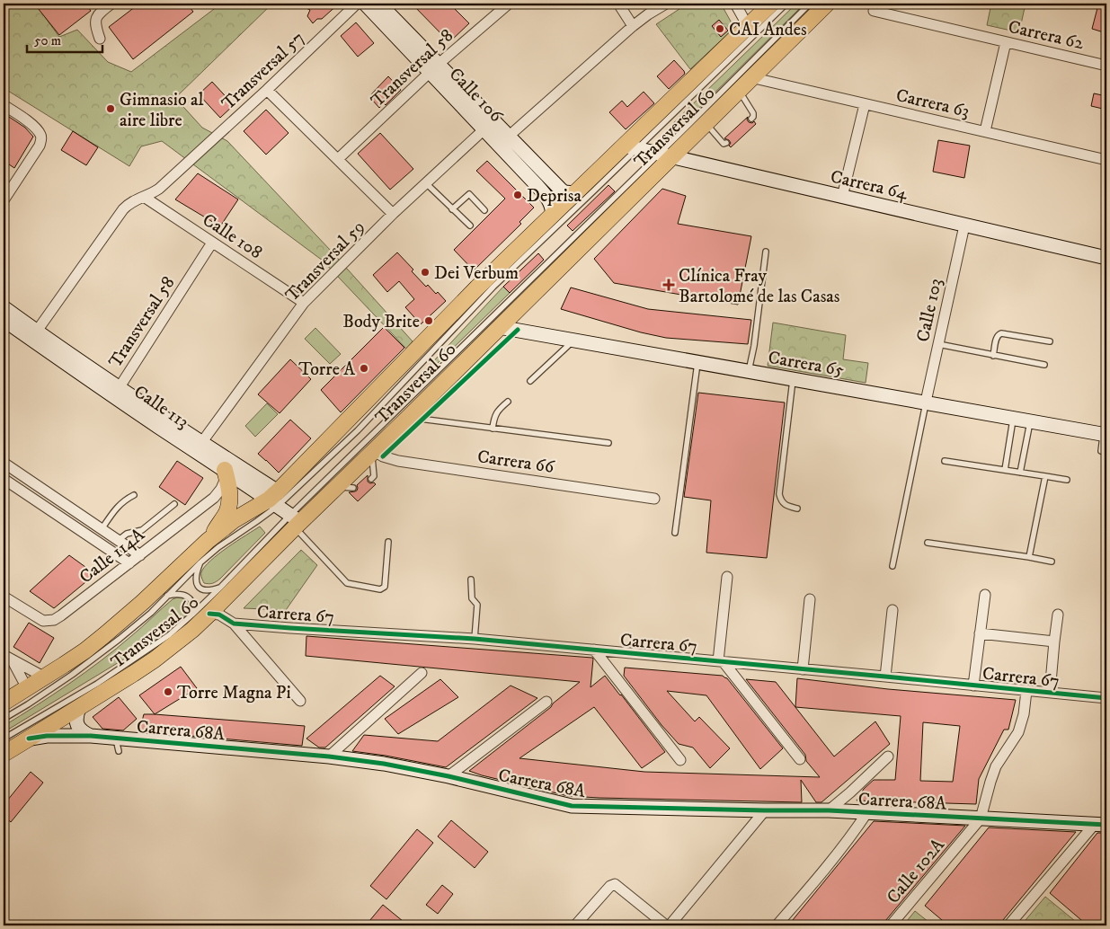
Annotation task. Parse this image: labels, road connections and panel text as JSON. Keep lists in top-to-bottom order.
{
  "streets": {
    "main road": ["Transversal 60"],
    "street": [
      "Carrera 62",
      "Transversal 58",
      "Transversal 57",
      "Calle 106",
      "Carrera 63",
      "Carrera 64",
      "Calle 108",
      "Transversal 59",
      "Calle 103",
      "Carrera 65",
      "Calle 113",
      "Carrera 66",
      "Calle 114A",
      "Carrera 67",
      "Carrera 68A",
      "Calle 102A"
    ]
  },
  "crossings": [
    ["Transversal 58", "Calle 106"],
    ["Transversal 58", "Calle 108"],
    ["Transversal 58", "Calle 113"],
    ["Transversal 57", "Calle 108"],
    ["Transversal 57", "Calle 113"],
    ["Calle 106", "Transversal 60"],
    ["Calle 106", "Transversal 59"],
    ["Carrera 63", "Transversal 60"],
    ["Transversal 60", "Carrera 64"],
    ["Transversal 60", "Carrera 65"],
    ["Transversal 60", "Calle 113"],
    ["Transversal 60", "Carrera 66"],
    ["Transversal 60", "Carrera 67"],
    ["Transversal 60", "Carrera 68A"],
    ["Carrera 64", "Calle 103"],
    ["Calle 108", "Transversal 59"],
    ["Transversal 59", "Calle 113"],
    ["Calle 103", "Carrera 65"],
    ["Calle 113", "Calle 114A"],
    ["Carrera 67", "Calle 102A"],
    ["Carrera 68A", "Calle 102A"]
  ],
  "places": {
    "other": [
      "CAI Andes",
      "Gimnasio al aire libre",
      "Deprisa",
      "Dei Verbum",
      "Body Brite",
      "Torre A",
      "Torre Magna Pi"
    ],
    "health": ["Clínica Fray Bartolomé de las Casas"]
  },
  "scale_bar": "50 m"
}
